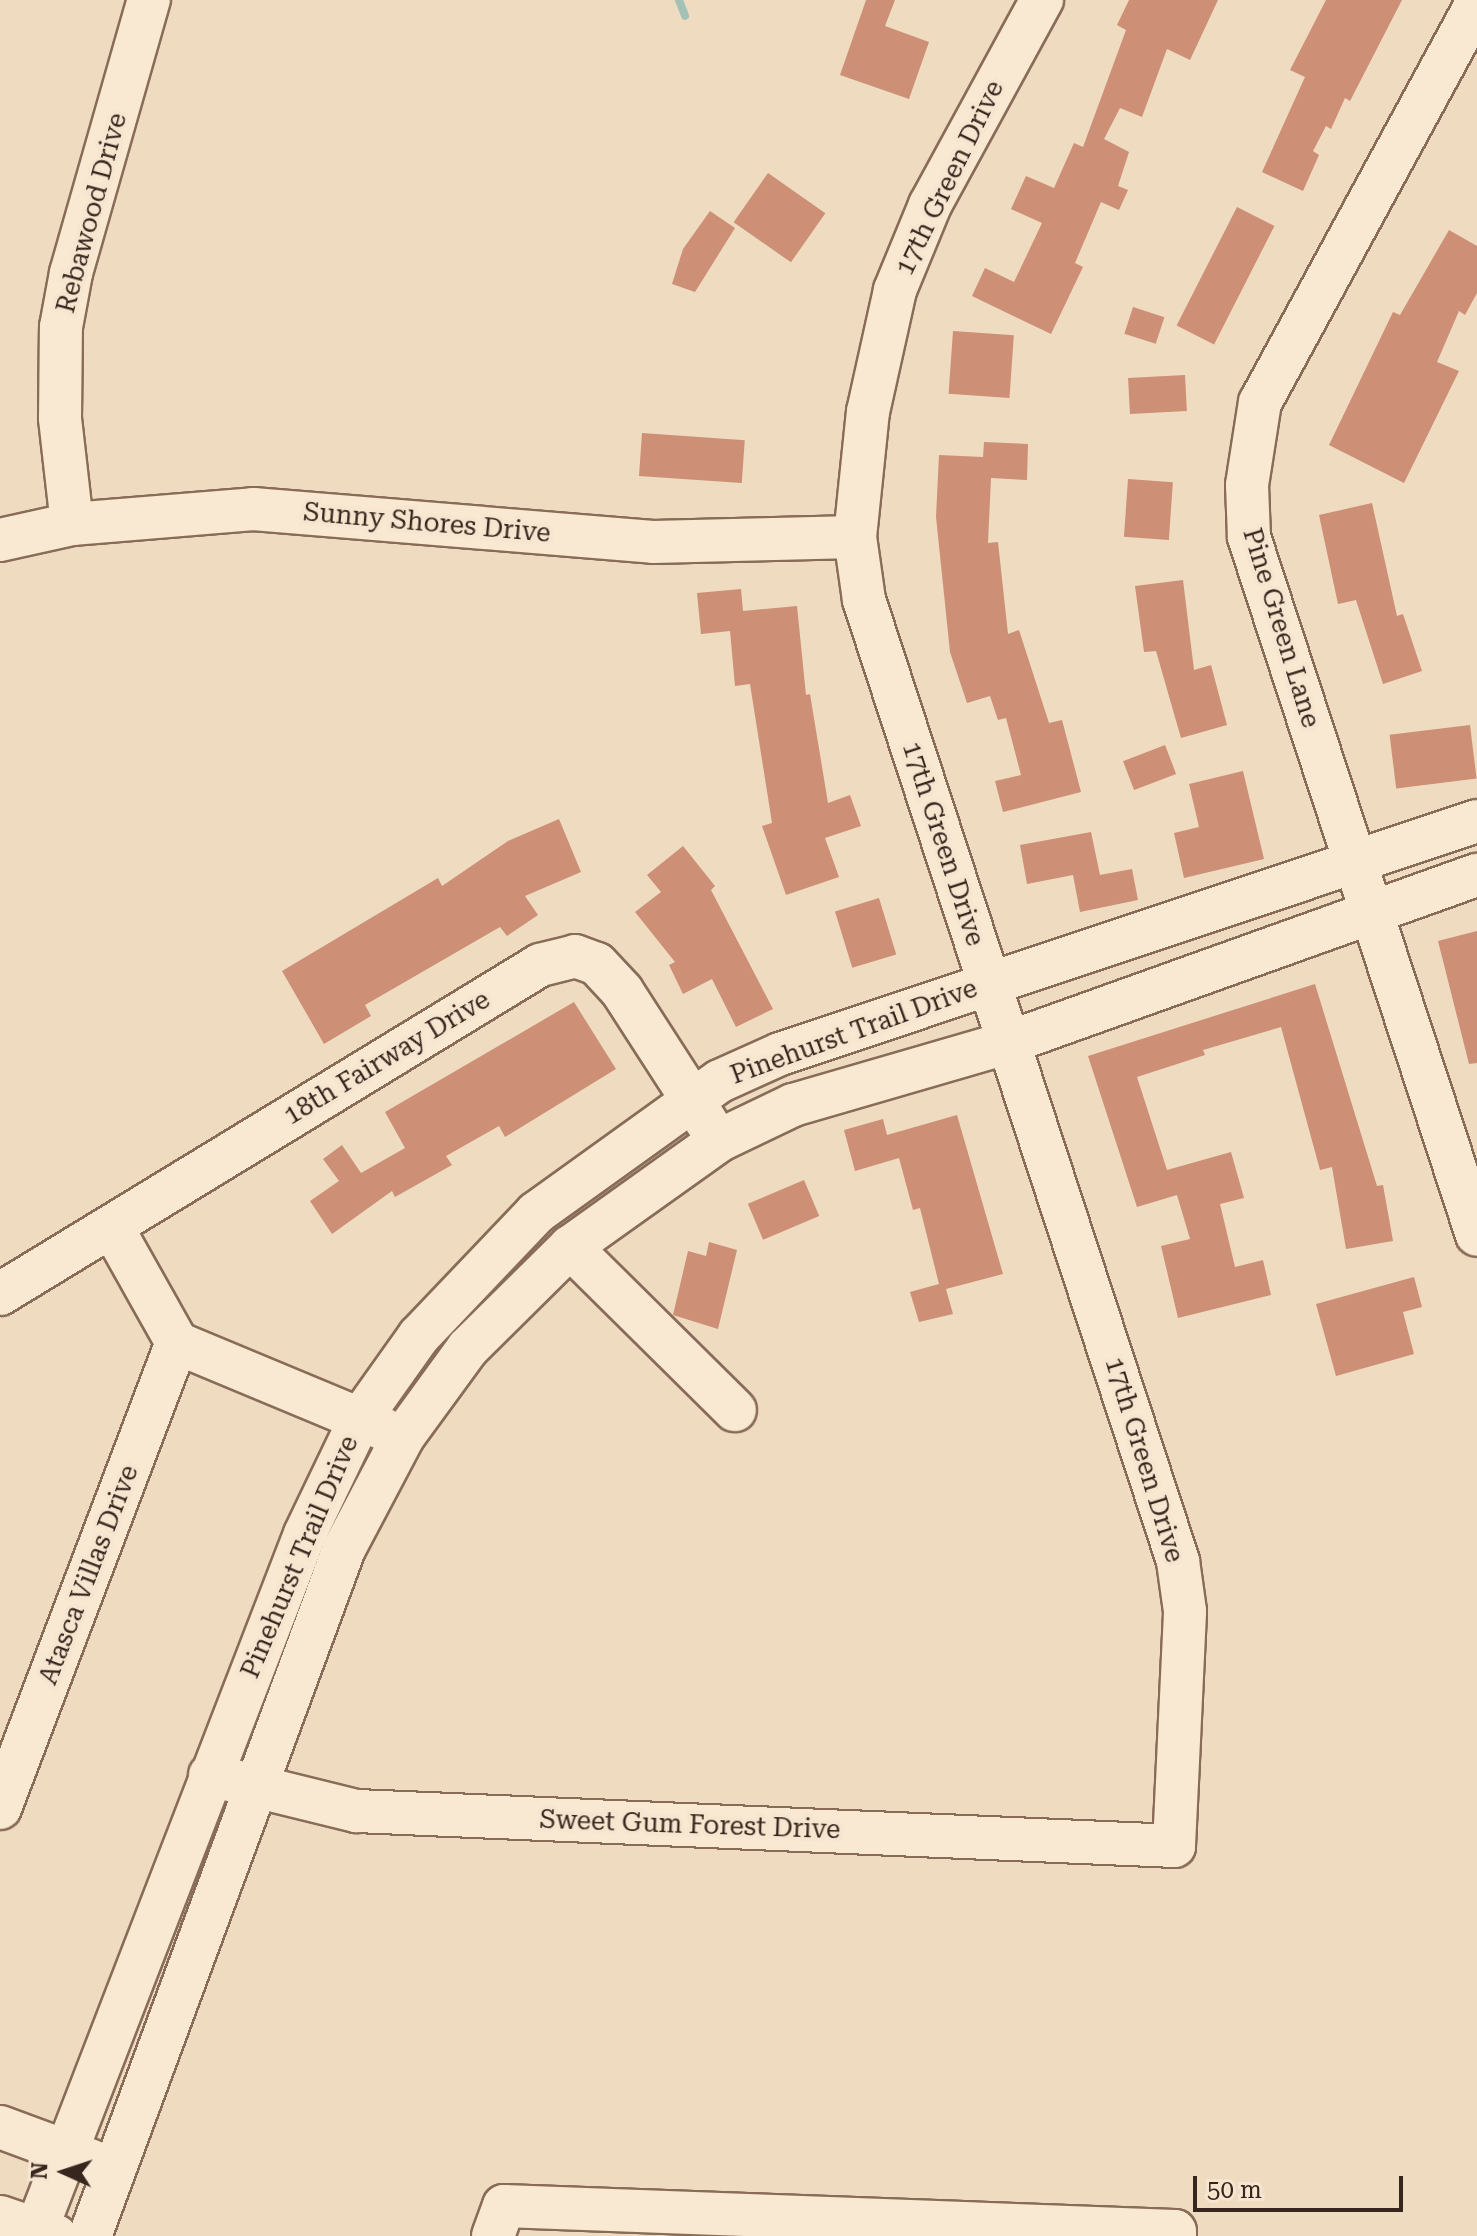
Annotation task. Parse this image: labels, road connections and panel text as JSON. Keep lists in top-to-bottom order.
{
  "streets": {
    "street": [
      "17th Green Drive",
      "Rebawood Drive",
      "Sunny Shores Drive",
      "Pine Green Lane",
      "Pinehurst Trail Drive",
      "18th Fairway Drive",
      "Atasca Villas Drive",
      "Sweet Gum Forest Drive"
    ]
  },
  "crossings": [
    ["17th Green Drive", "Sunny Shores Drive"],
    ["17th Green Drive", "Pinehurst Trail Drive"],
    ["17th Green Drive", "Sweet Gum Forest Drive"],
    ["Rebawood Drive", "Sunny Shores Drive"],
    ["Pine Green Lane", "Pinehurst Trail Drive"],
    ["Pinehurst Trail Drive", "18th Fairway Drive"],
    ["Pinehurst Trail Drive", "Sweet Gum Forest Drive"]
  ],
  "scale_bar": "50 m",
  "north": "left"
}
